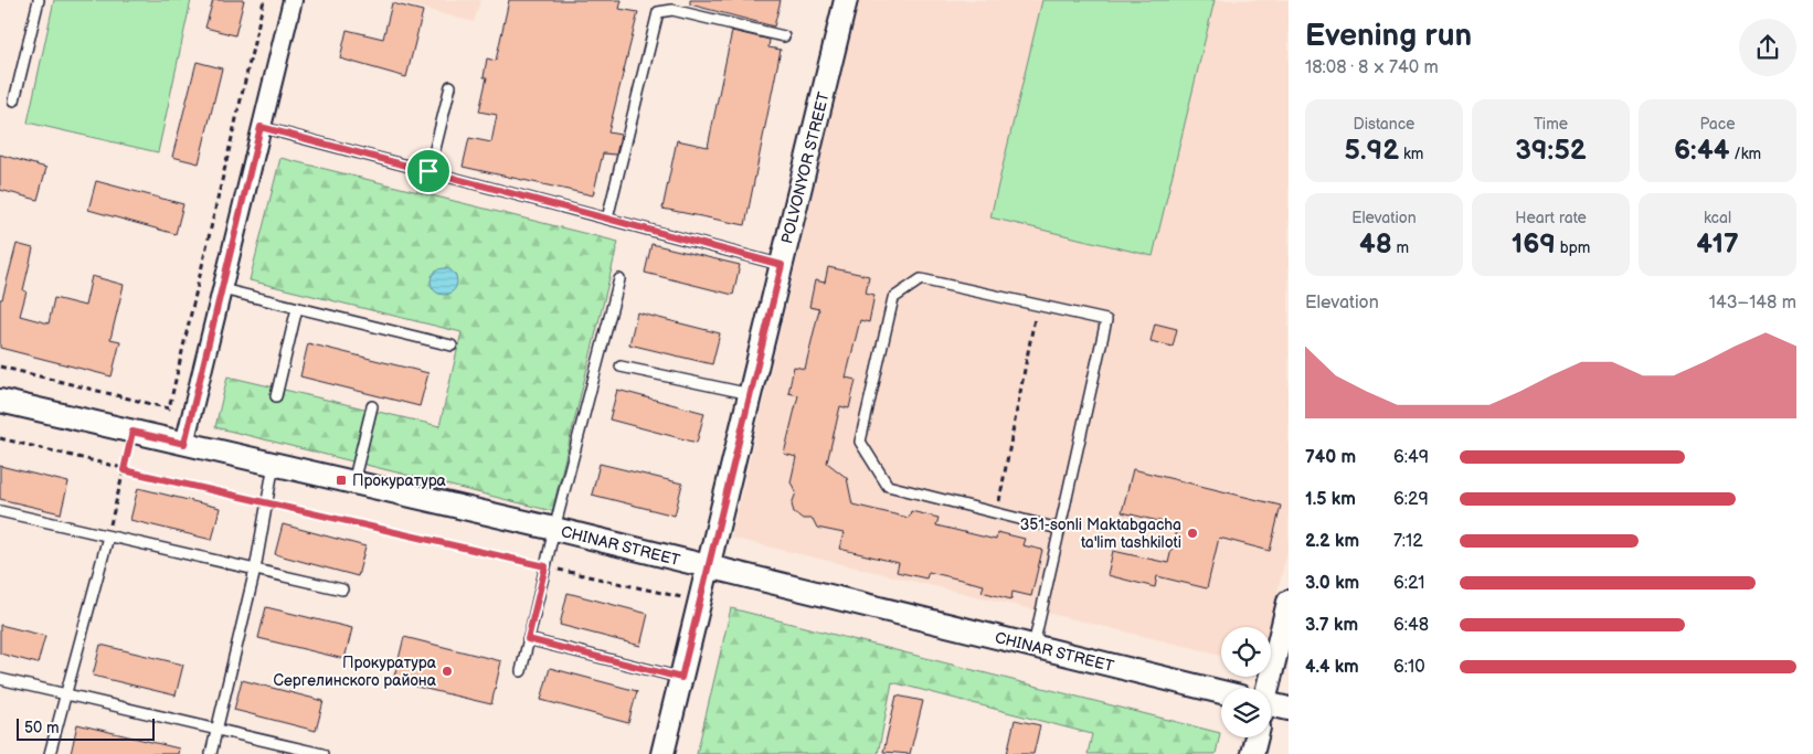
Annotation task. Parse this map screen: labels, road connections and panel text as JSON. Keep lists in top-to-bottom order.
{
  "streets": {
    "street": ["POLVONYOR STREET", "CHINAR STREET"]
  },
  "crossings": [
    ["POLVONYOR STREET", "CHINAR STREET"]
  ],
  "places": {
    "transit": ["Прокуратура"],
    "other": ["351-sonli Maktabgacha ta'lim tashkiloti", "Прокуратура Сергелинского района"]
  },
  "scale_bar": "50 m",
  "page": {
    "heading": ["Evening run", "18:08 · 8 × 740 m"],
    "stats": [
      ["Distance", "5.92 km"],
      ["Time", "39:52"],
      ["Pace", "6:44 /km"],
      ["Elevation", "48 m"],
      ["Heart rate", "169 bpm"],
      ["kcal", "417"]
    ],
    "chart": ["Elevation", "143–148 m"],
    "list": [
      {
        "name": "740 m",
        "note": "6:49"
      },
      {
        "name": "1.5 km",
        "note": "6:29"
      },
      {
        "name": "2.2 km",
        "note": "7:12"
      },
      {
        "name": "3.0 km",
        "note": "6:21"
      },
      {
        "name": "3.7 km",
        "note": "6:48"
      },
      {
        "name": "4.4 km",
        "note": "6:10"
      }
    ],
    "scale": "50 m"
  }
}
